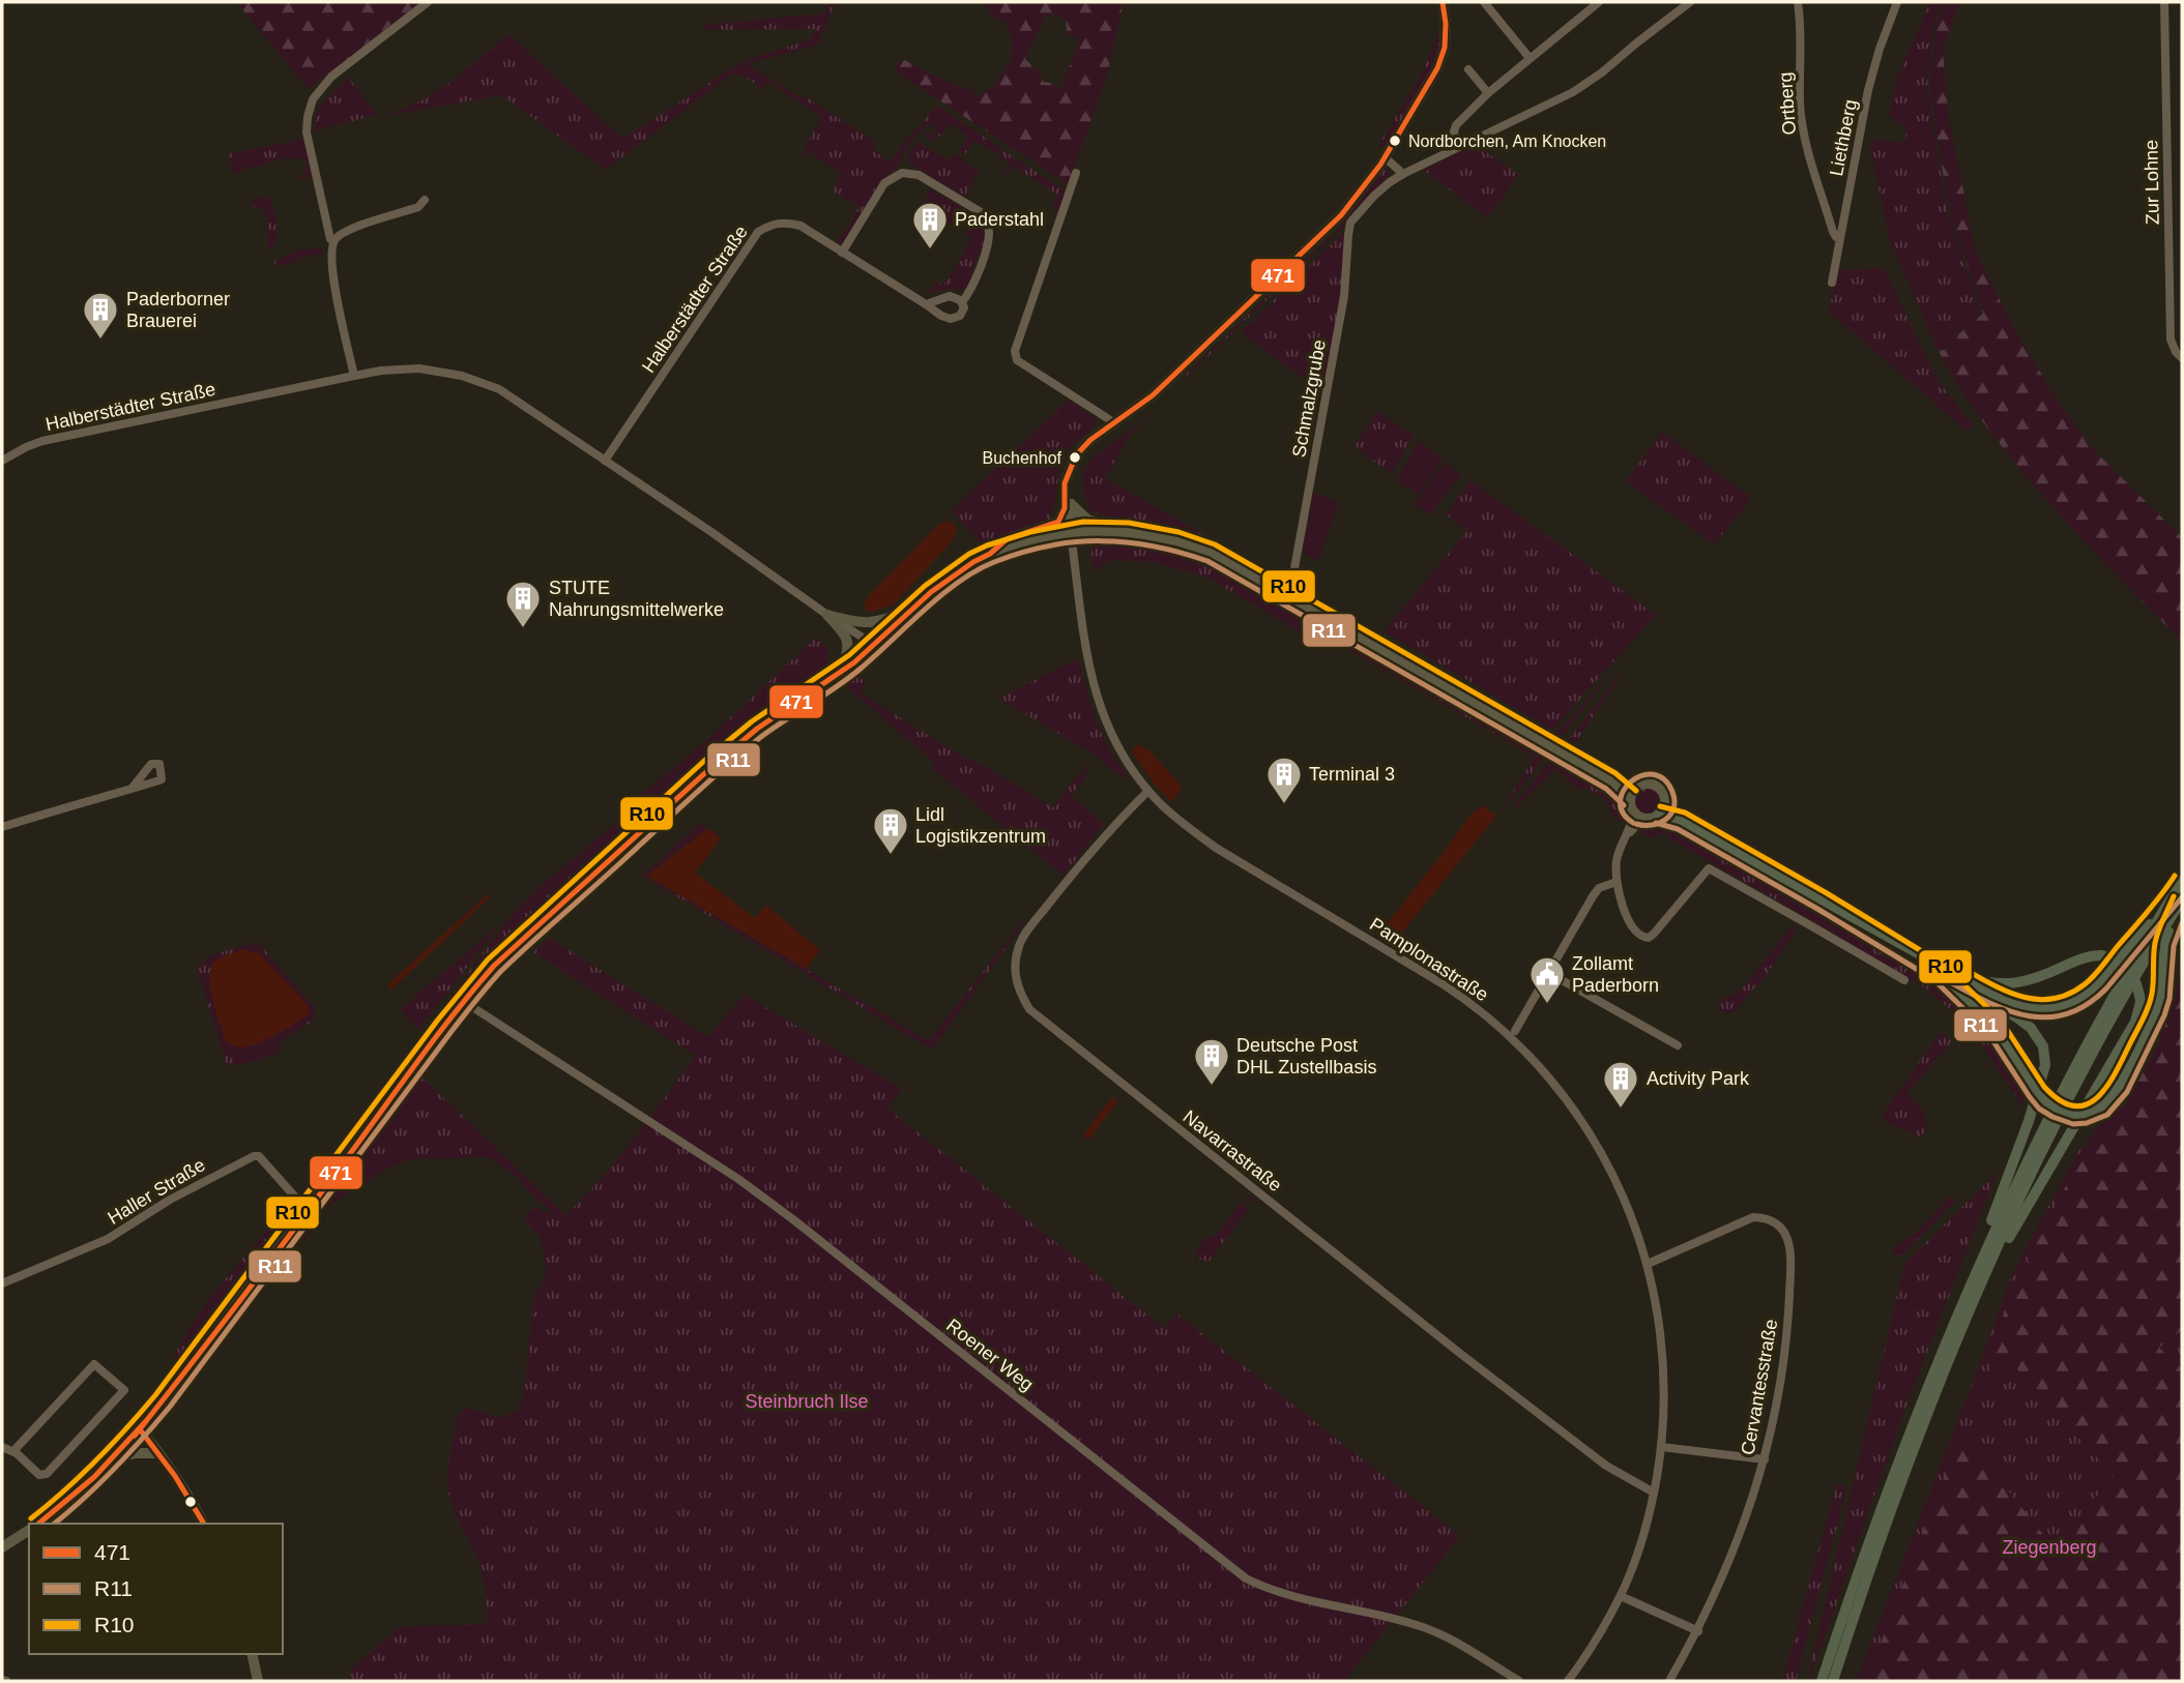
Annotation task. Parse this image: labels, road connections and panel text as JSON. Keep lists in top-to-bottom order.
{
  "streets": {
    "street": [
      "Ortberg",
      "Liethberg",
      "Zur Lohne",
      "Halberstädter Straße",
      "Schmalzgrube",
      "Pamplonastraße",
      "Navarrastraße",
      "Haller Straße",
      "Roener Weg",
      "Cervantesstraße"
    ]
  },
  "crossings": [
    ["Ortberg", "Liethberg"],
    ["Pamplonastraße", "Navarrastraße"],
    ["Pamplonastraße", "Cervantesstraße"]
  ],
  "parks": ["Steinbruch Ilse", "Ziegenberg"],
  "places": {
    "other": ["Nordborchen, Am Knocken", "Buchenhof"],
    "building": [
      "Paderstahl",
      "Paderborner Brauerei",
      "STUTE Nahrungsmittelwerke",
      "Terminal 3",
      "Lidl Logistikzentrum",
      "Deutsche Post DHL Zustellbasis",
      "Activity Park"
    ],
    "public building": ["Zollamt Paderborn"]
  },
  "lines": ["transit line 471", "transit line R10", "transit line R11"],
  "legend": ["471", "R11", "R10"]
}
